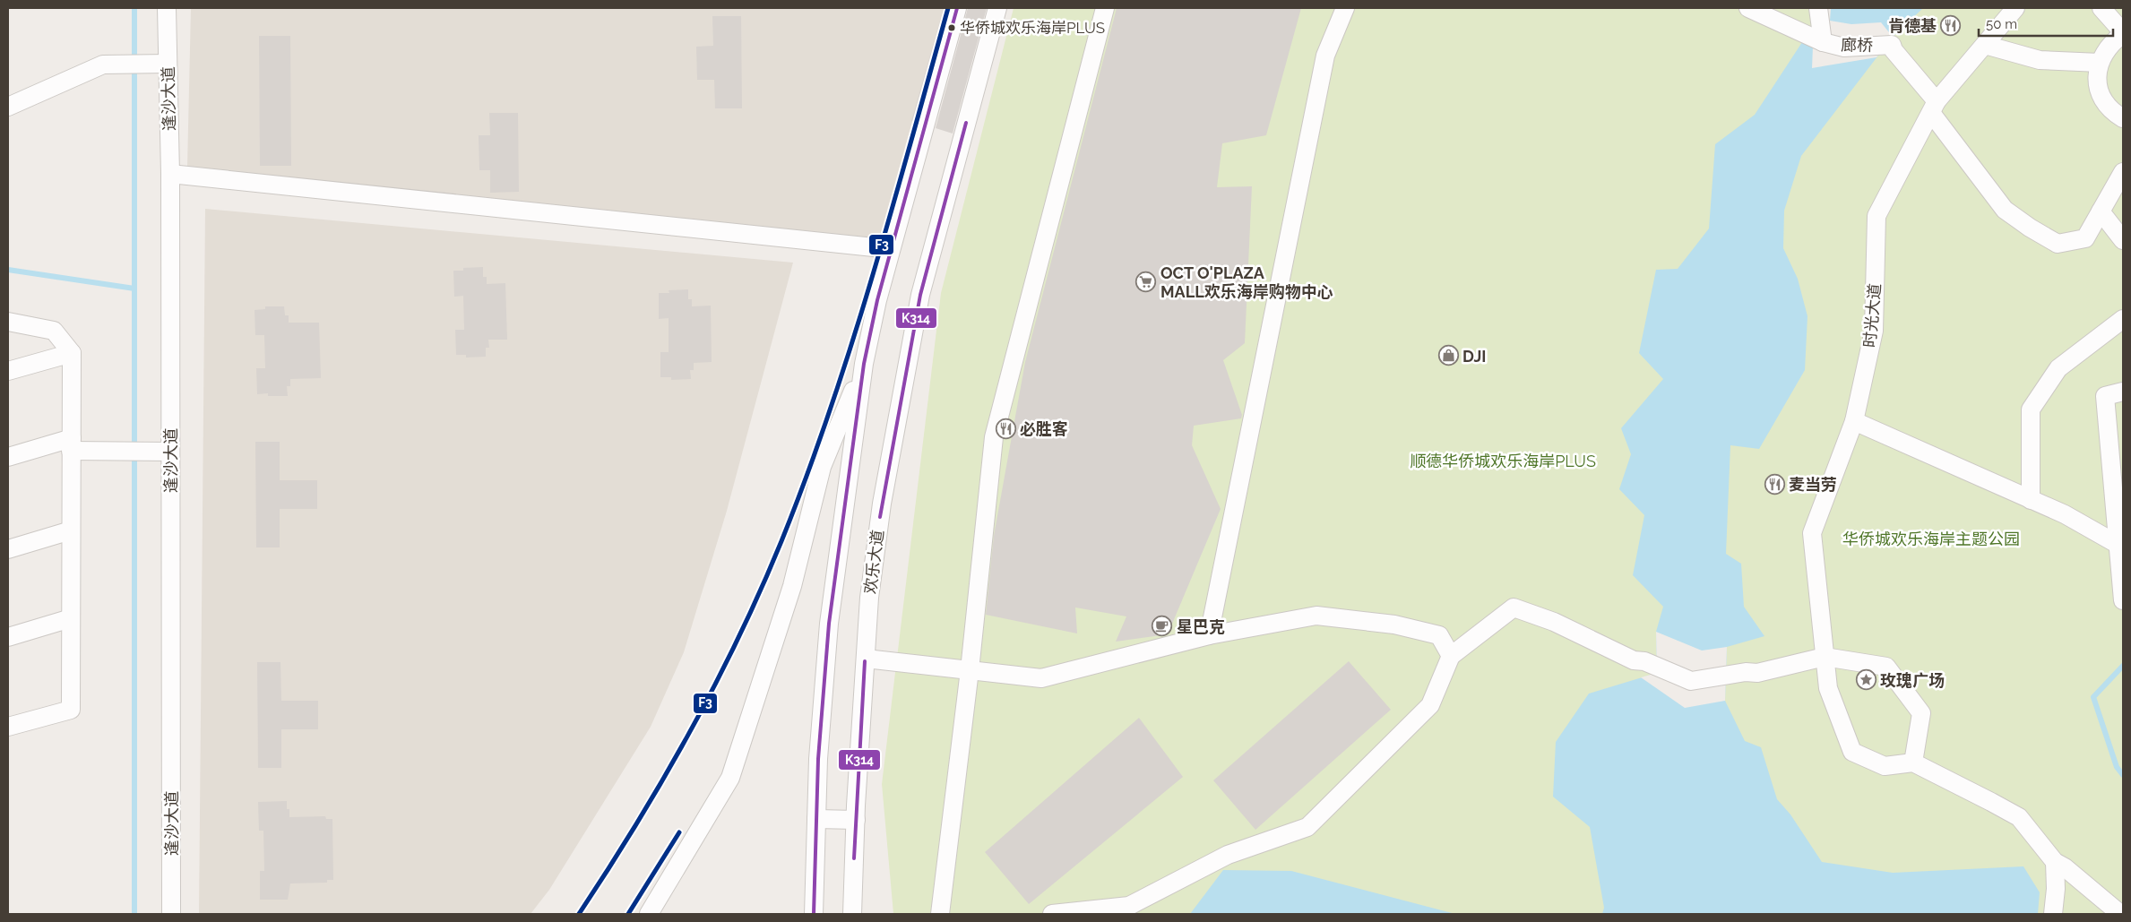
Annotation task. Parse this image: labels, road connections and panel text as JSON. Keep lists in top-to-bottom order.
{
  "streets": {
    "street": [
      "廊桥",
      "逢沙大道",
      "时光大道",
      "欢乐大道"
    ]
  },
  "crossings": [
    ["廊桥", "时光大道"]
  ],
  "parks": ["顺德华侨城欢乐海岸PLUS", "华侨城欢乐海岸主题公园"],
  "places": {
    "restaurant": ["肯德基", "必胜客", "麦当劳"],
    "other": ["华侨城欢乐海岸PLUS"],
    "supermarket": ["OCT O'PLAZA MALL欢乐海岸购物中心"],
    "shop": ["DJI"],
    "cafe": ["星巴克"],
    "place": ["玫瑰广场"]
  },
  "lines": ["transit line F3", "transit line K314"],
  "scale_bar": "50 m"
}
